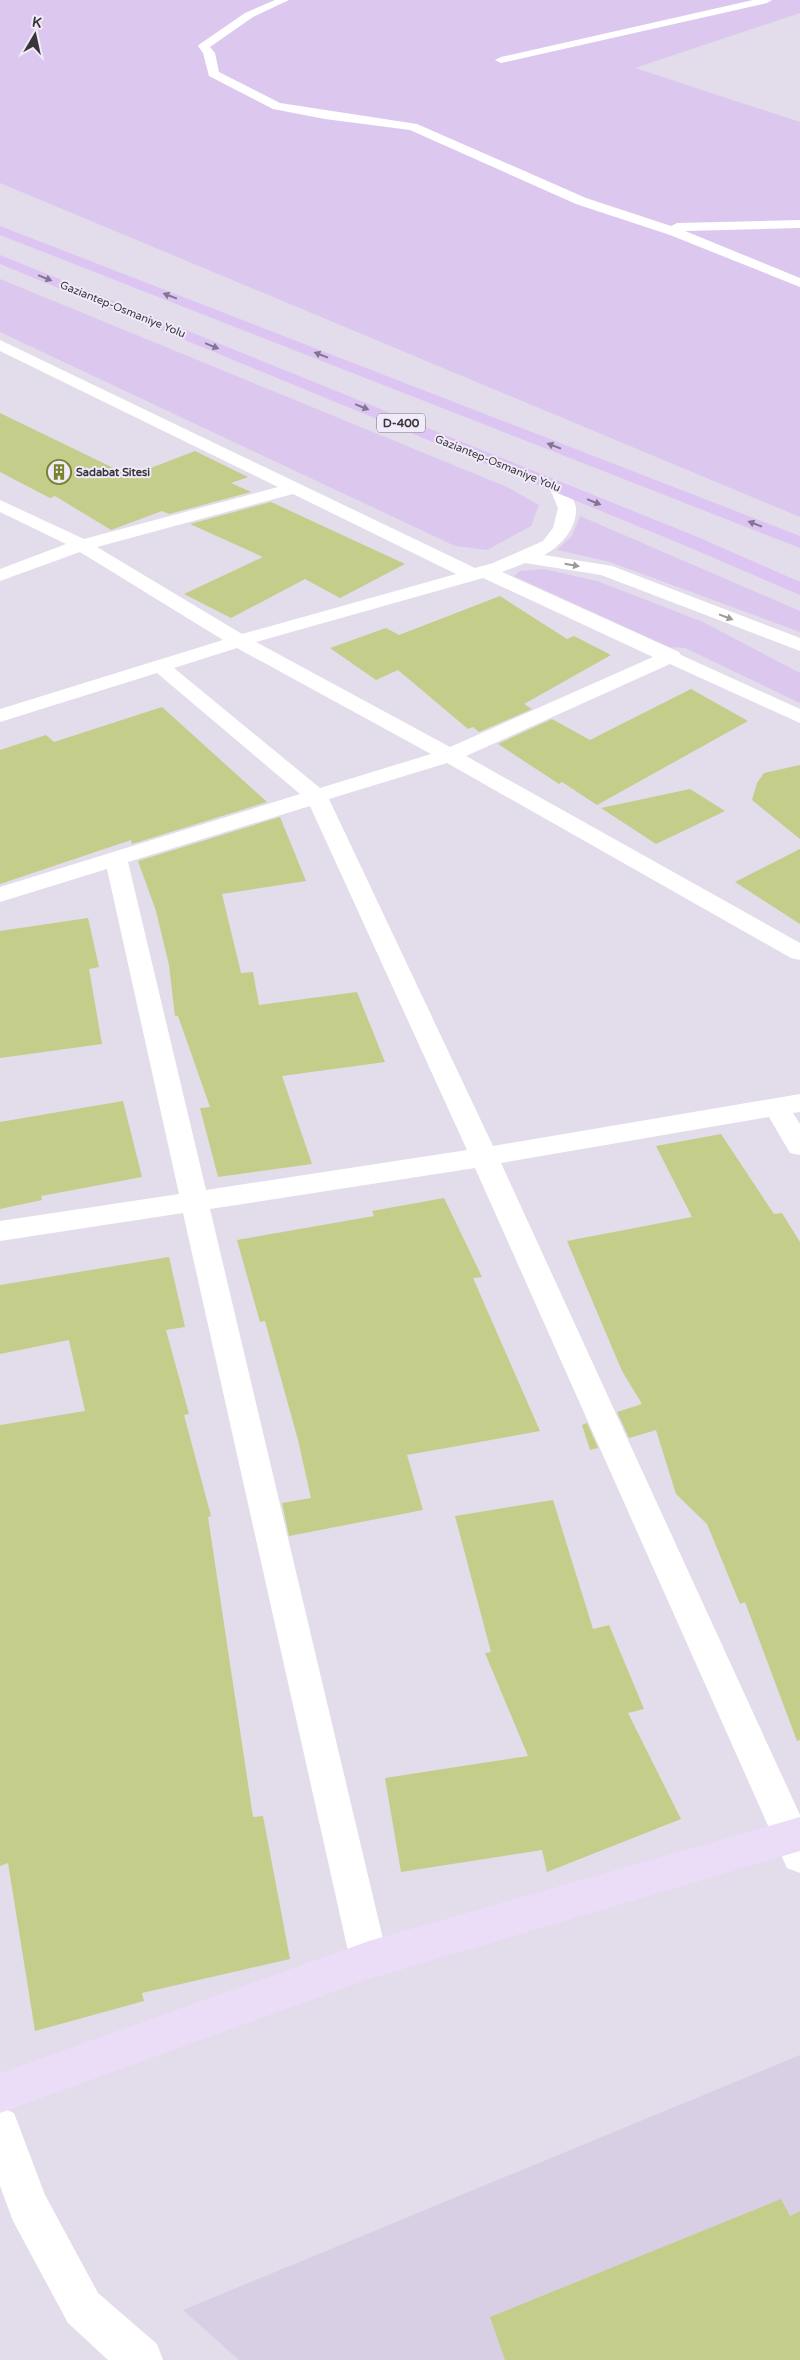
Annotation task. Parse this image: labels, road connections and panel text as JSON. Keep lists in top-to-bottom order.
{
  "streets": {
    "highway": ["Gaziantep-Osmaniye Yolu", "D-400"]
  },
  "places": {
    "building": ["Sadabat Sitesi"]
  },
  "north": "top"
}
